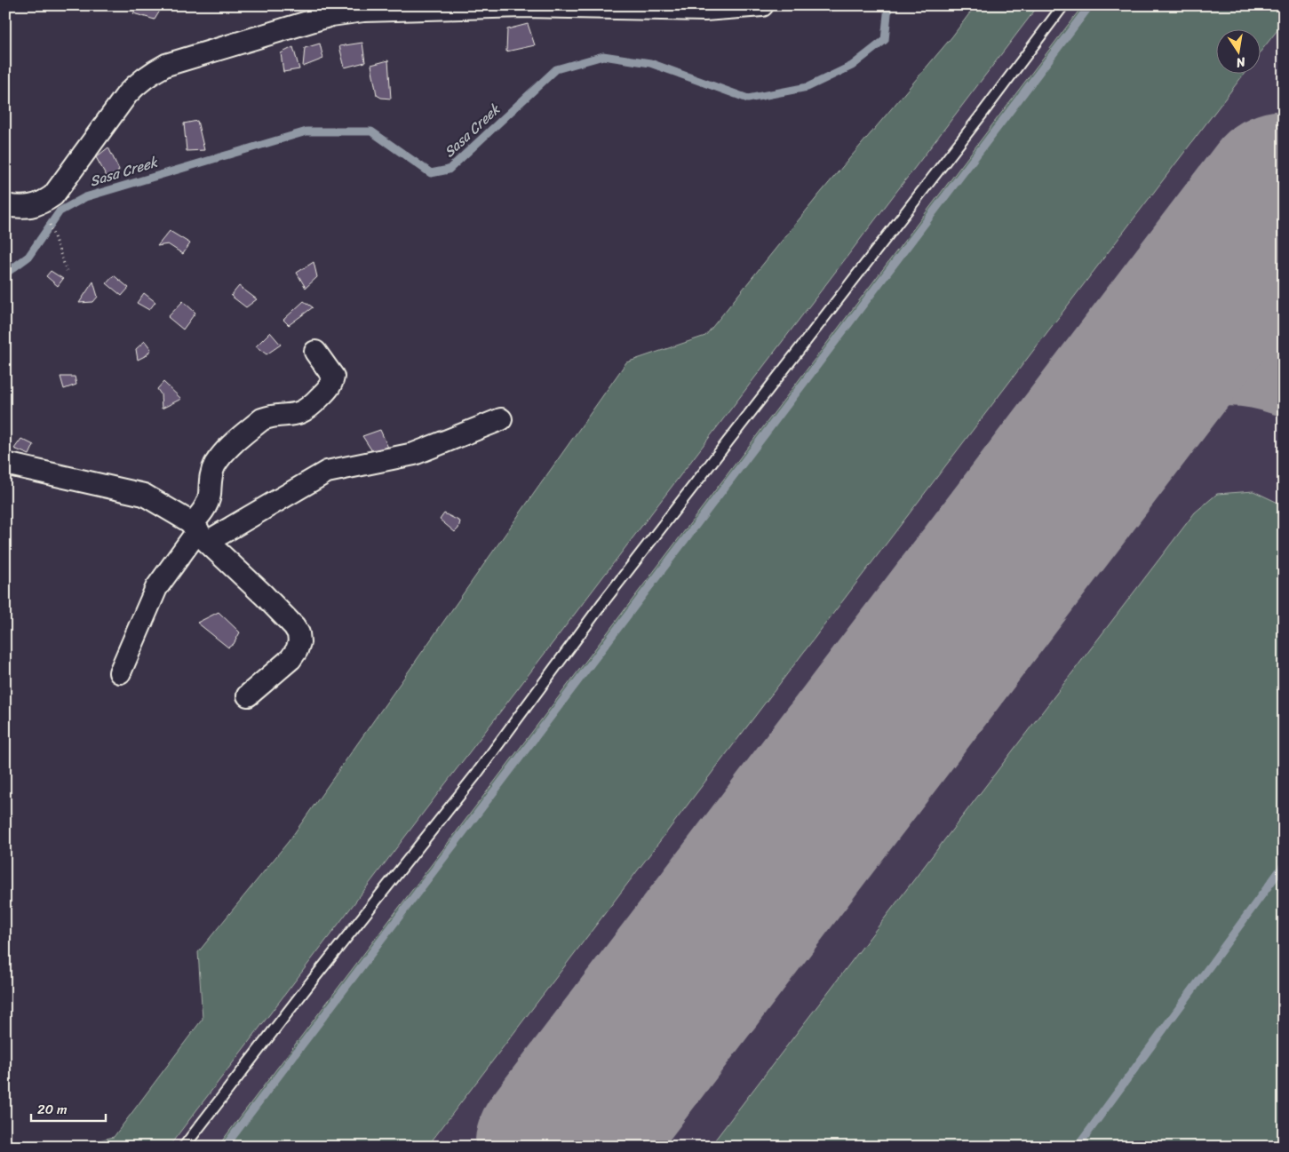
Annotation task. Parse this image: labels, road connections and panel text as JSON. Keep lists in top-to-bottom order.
{
  "water": ["Sasa Creek"],
  "scale_bar": "20 m",
  "north": "bottom"
}
